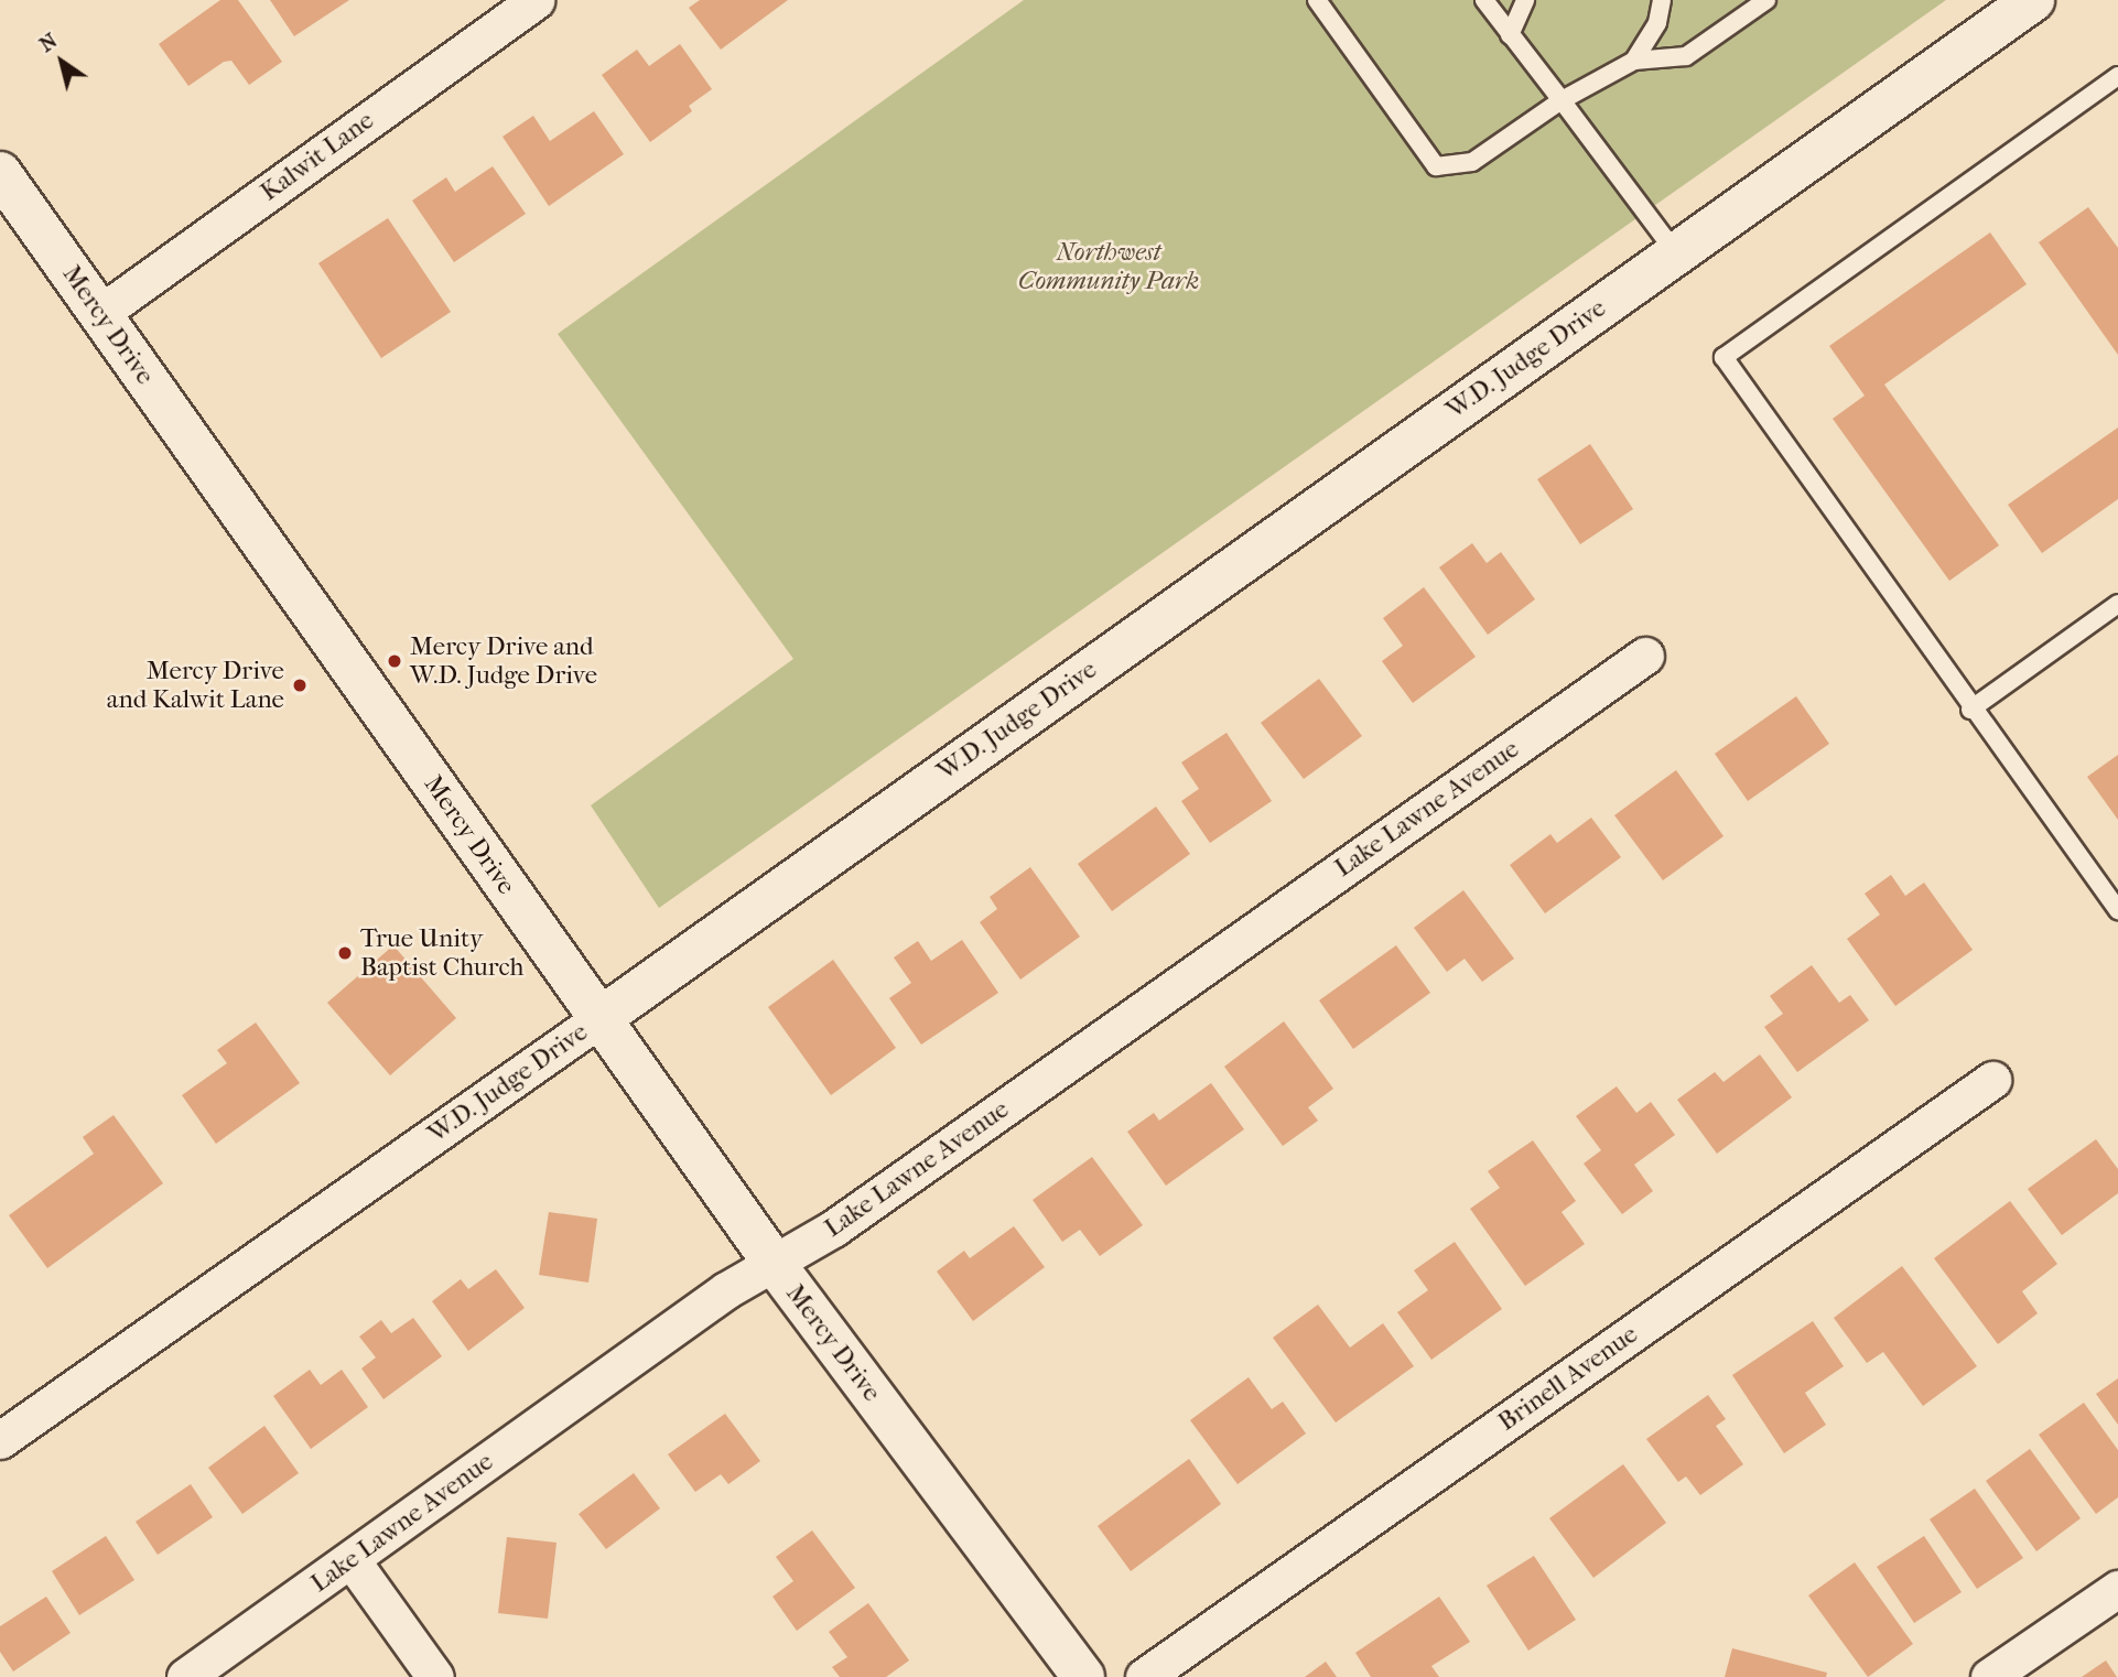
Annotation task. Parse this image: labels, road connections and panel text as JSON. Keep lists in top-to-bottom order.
{
  "streets": {
    "street": [
      "Kalwit Lane",
      "Mercy Drive",
      "W.D. Judge Drive",
      "Lake Lawne Avenue",
      "Brinell Avenue"
    ]
  },
  "crossings": [
    ["Kalwit Lane", "Mercy Drive"],
    ["Mercy Drive", "W.D. Judge Drive"],
    ["Mercy Drive", "Lake Lawne Avenue"]
  ],
  "parks": ["Northwest Community Park"],
  "places": ["Mercy Drive and W.D. Judge Drive", "Mercy Drive and Kalwit Lane", "True Unity Baptist Church"],
  "north": "top left"
}
